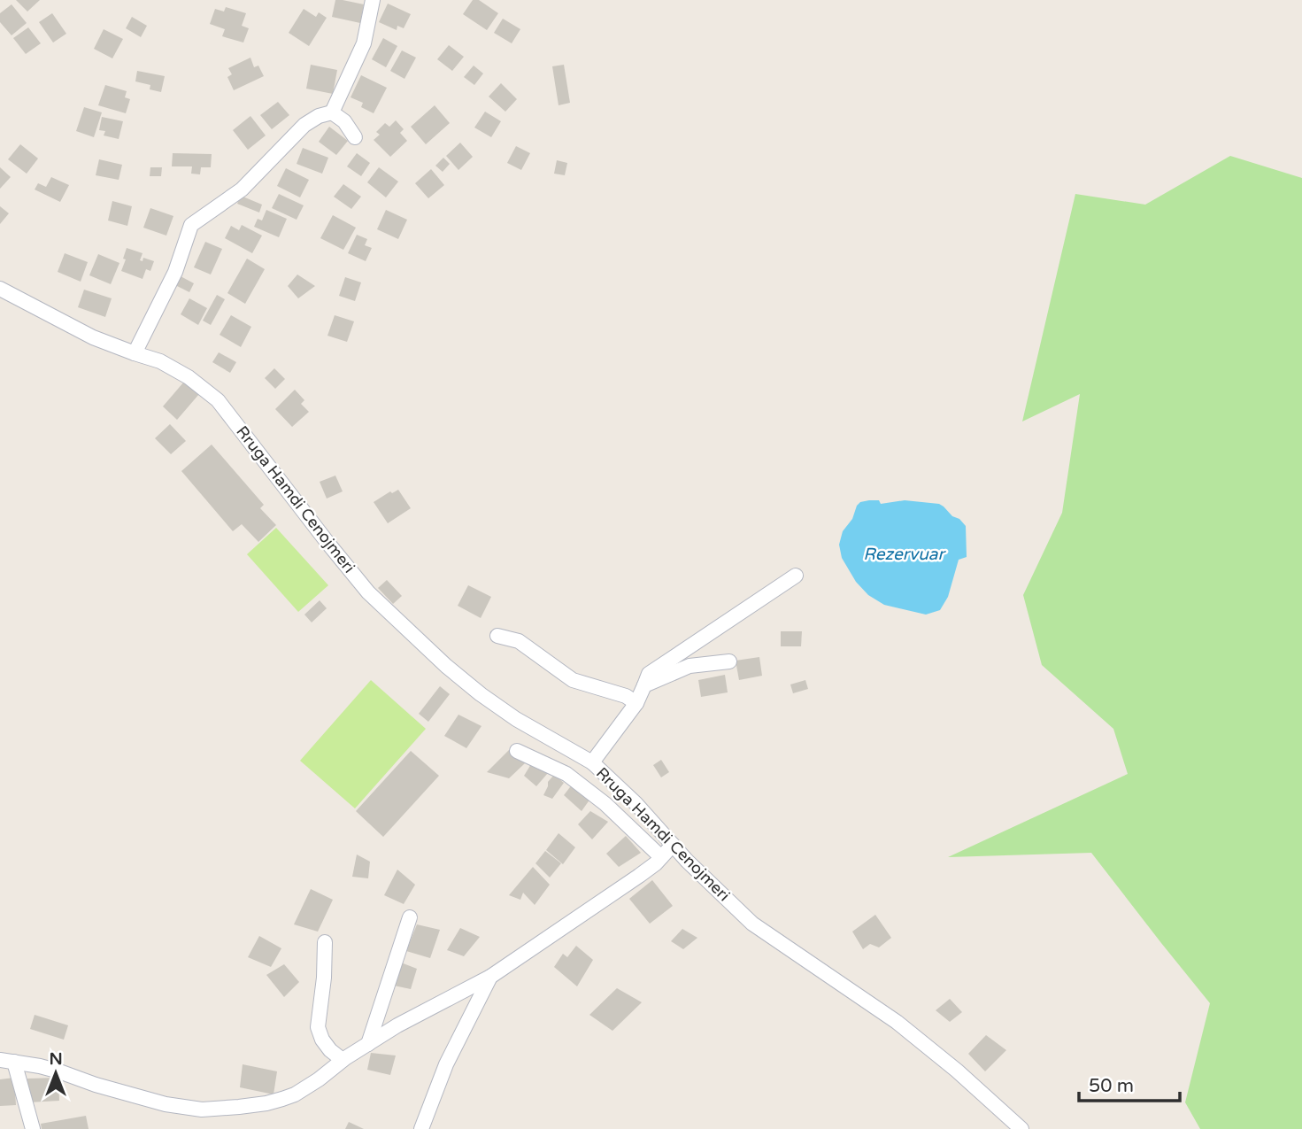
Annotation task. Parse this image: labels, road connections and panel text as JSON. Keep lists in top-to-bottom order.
{
  "streets": {
    "street": ["Rruga Hamdi Cenojmeri"]
  },
  "water": ["Rezervuar"],
  "scale_bar": "50 m",
  "north": "top"
}
